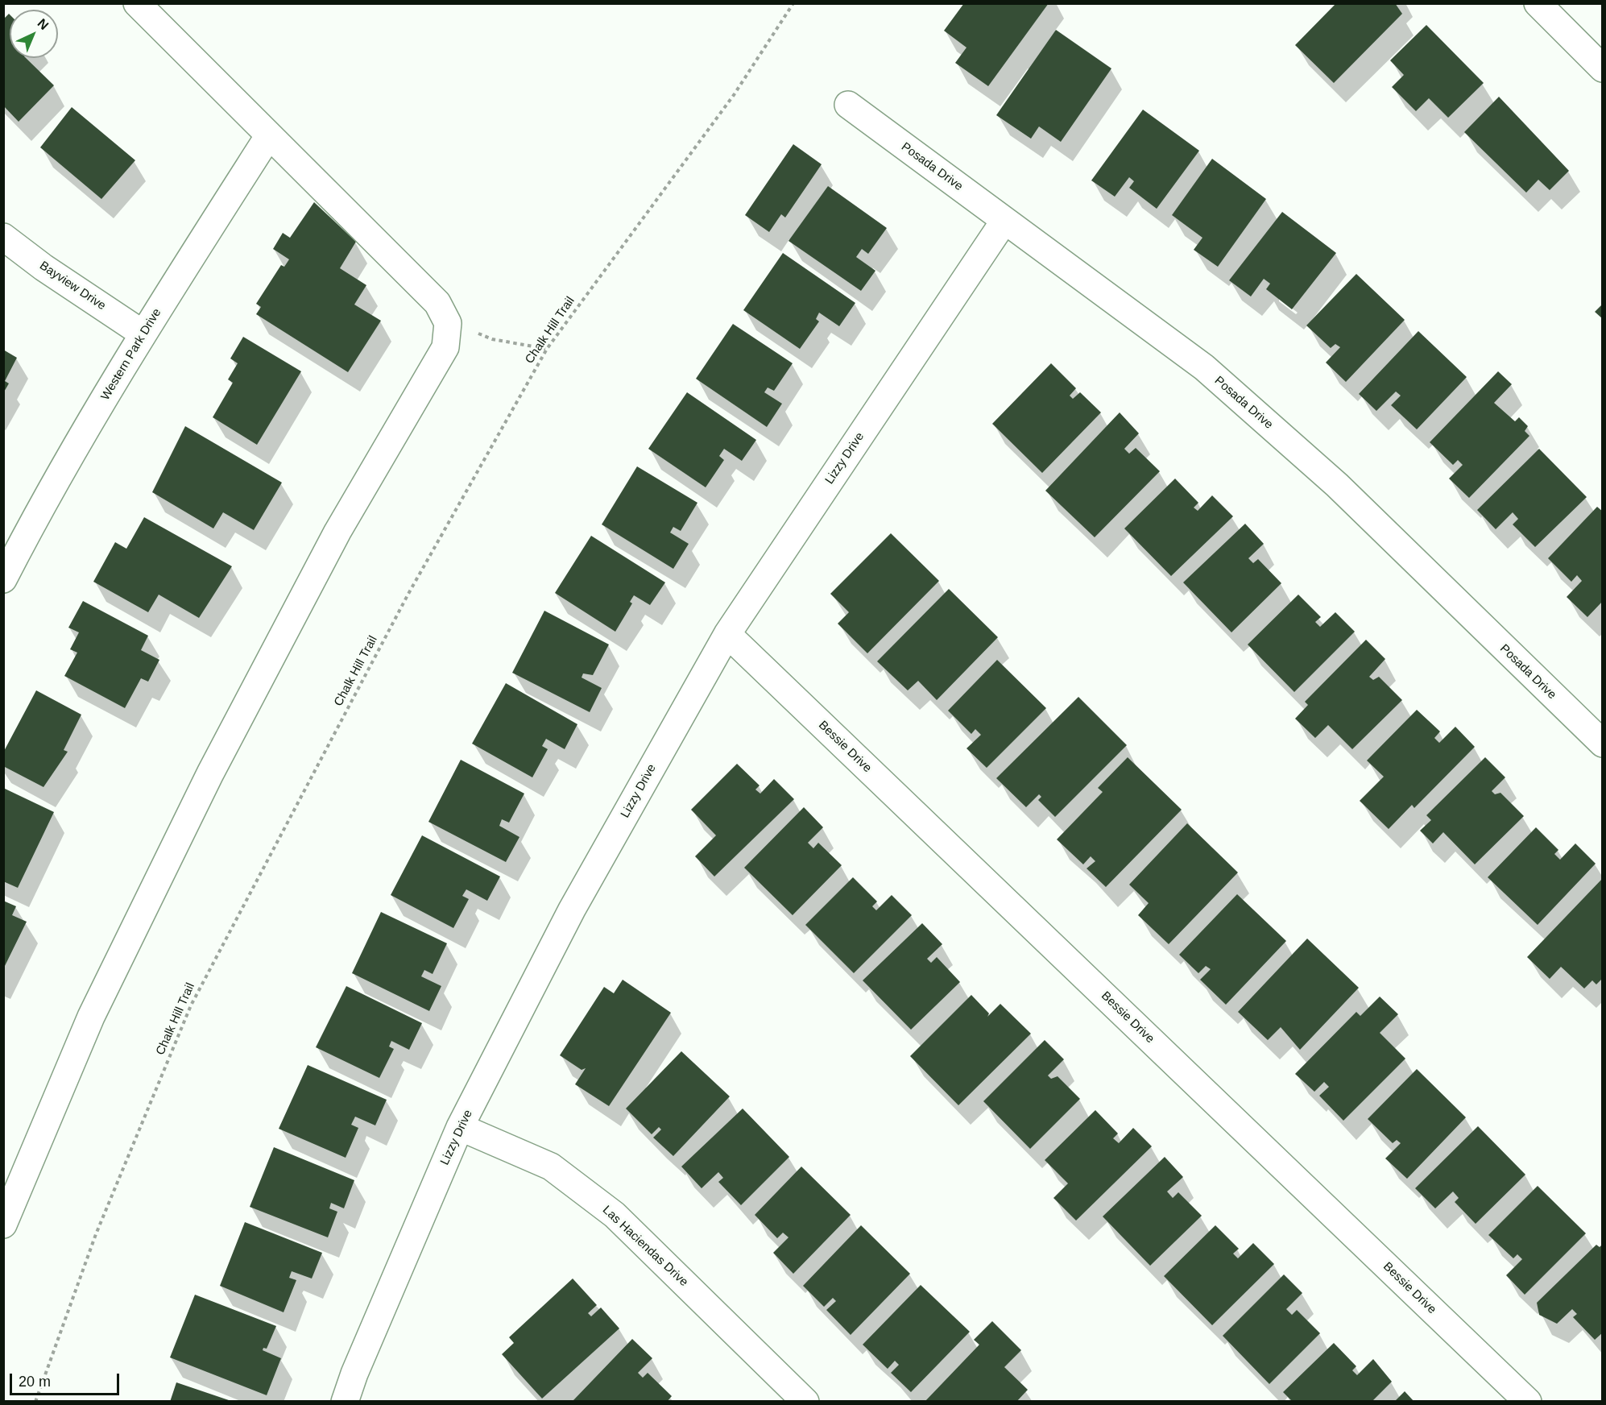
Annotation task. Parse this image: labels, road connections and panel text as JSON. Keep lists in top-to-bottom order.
{
  "streets": {
    "street": [
      "Posada Drive",
      "Bayview Drive",
      "Western Park Drive",
      "Lizzy Drive",
      "Bessie Drive",
      "Las Haciendas Drive"
    ],
    "path": ["Chalk Hill Trail"]
  },
  "crossings": [
    ["Posada Drive", "Lizzy Drive"],
    ["Bayview Drive", "Western Park Drive"],
    ["Lizzy Drive", "Bessie Drive"],
    ["Lizzy Drive", "Las Haciendas Drive"]
  ],
  "scale_bar": "20 m",
  "north": "top right"
}
